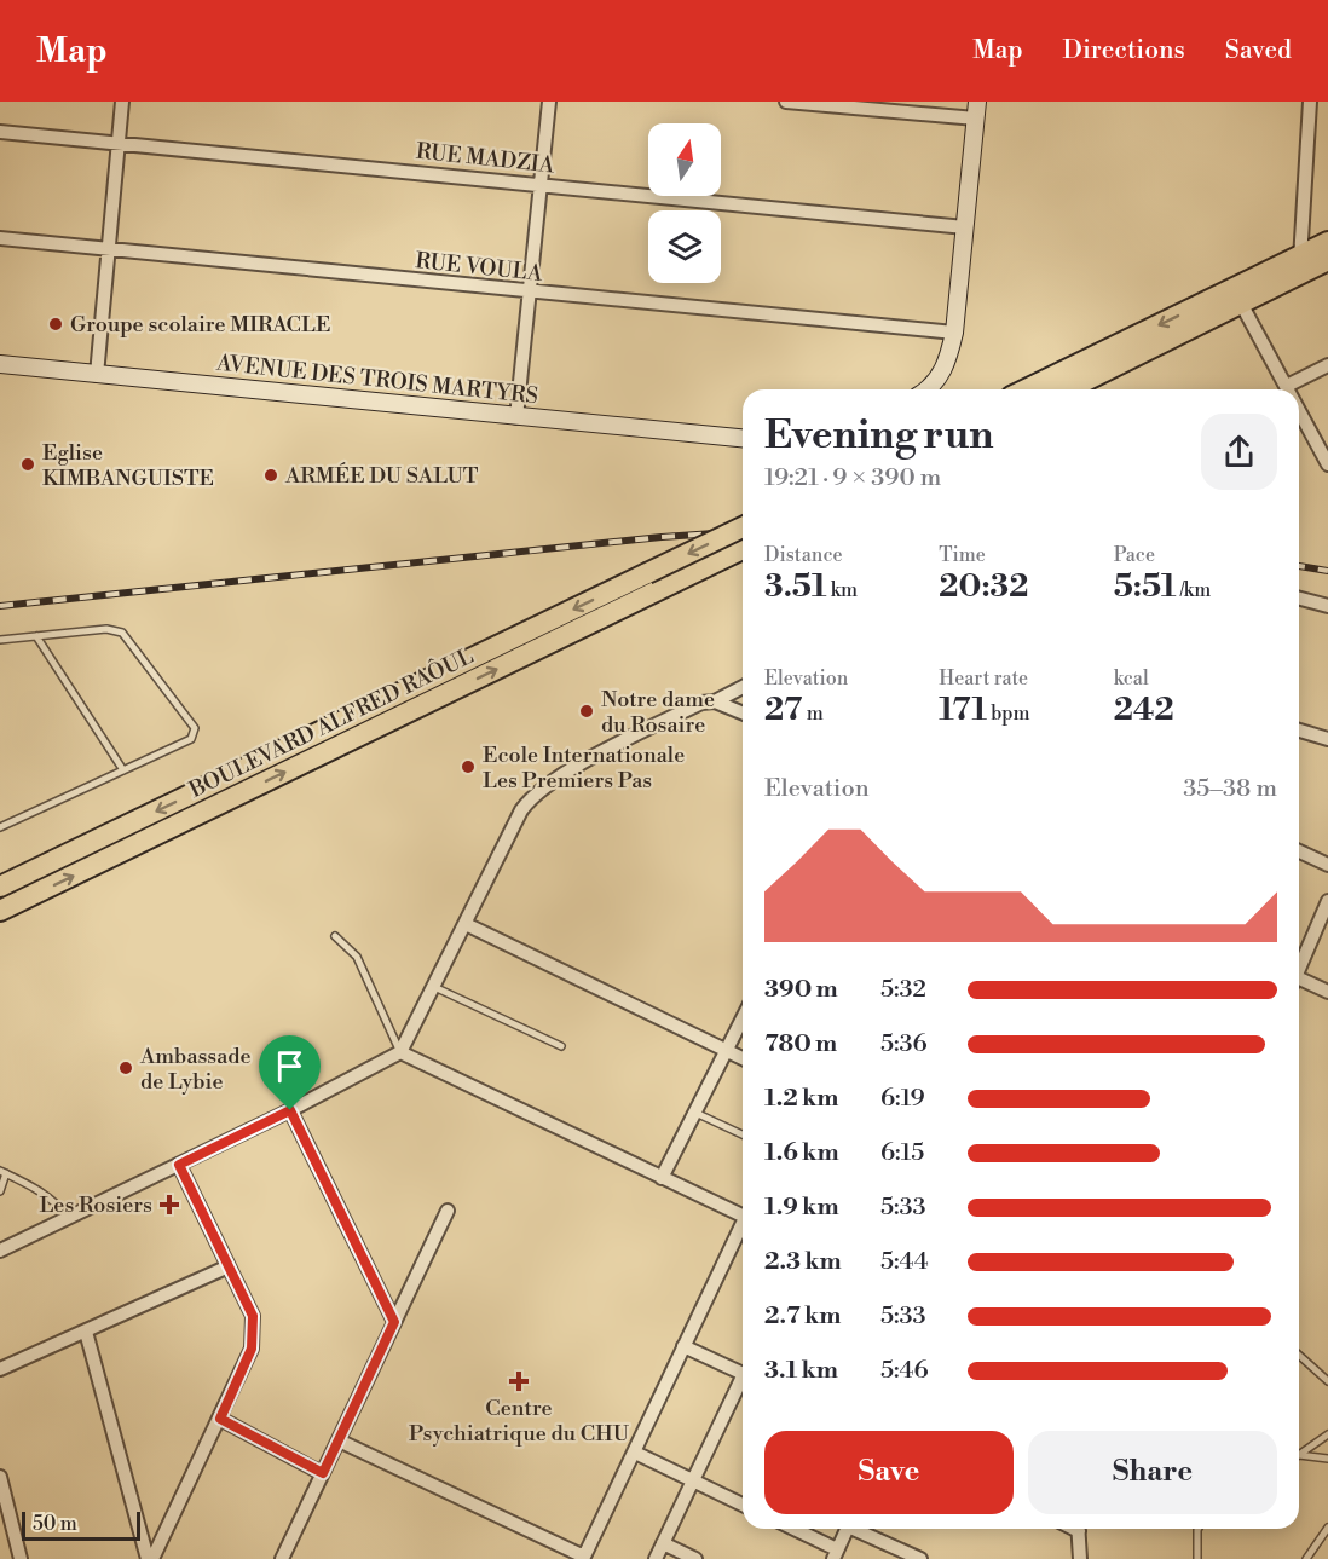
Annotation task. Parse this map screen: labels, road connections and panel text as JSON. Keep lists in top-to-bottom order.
{
  "streets": {
    "main road": ["AVENUE DES TROIS MARTYRS", "BOULEVARD ALFRED RAÔUL"],
    "street": ["RUE MADZIA", "RUE VOULA"]
  },
  "places": {
    "other": [
      "Groupe scolaire MIRACLE",
      "Eglise KIMBANGUISTE",
      "ARMÉE DU SALUT",
      "Notre dame du Rosaire",
      "Ecole Internationale Les Premiers Pas",
      "Ambassade de Lybie"
    ],
    "health": ["Les Rosiers", "Centre Psychiatrique du CHU"]
  },
  "scale_bar": "50 m",
  "north": "top",
  "page": {
    "header": "Map",
    "nav": ["Map", "Directions", "Saved"],
    "heading": ["Evening run", "19:21 · 9 × 390 m"],
    "stats": [
      ["Distance", "3.51 km"],
      ["Time", "20:32"],
      ["Pace", "5:51 /km"],
      ["Elevation", "27 m"],
      ["Heart rate", "171 bpm"],
      ["kcal", "242"]
    ],
    "chart": ["Elevation", "35–38 m"],
    "list": [
      {
        "name": "390 m",
        "note": "5:32"
      },
      {
        "name": "780 m",
        "note": "5:36"
      },
      {
        "name": "1.2 km",
        "note": "6:19"
      },
      {
        "name": "1.6 km",
        "note": "6:15"
      },
      {
        "name": "1.9 km",
        "note": "5:33"
      },
      {
        "name": "2.3 km",
        "note": "5:44"
      },
      {
        "name": "2.7 km",
        "note": "5:33"
      },
      {
        "name": "3.1 km",
        "note": "5:46"
      }
    ],
    "buttons": ["Save", "Share"],
    "scale": "50 m"
  }
}
